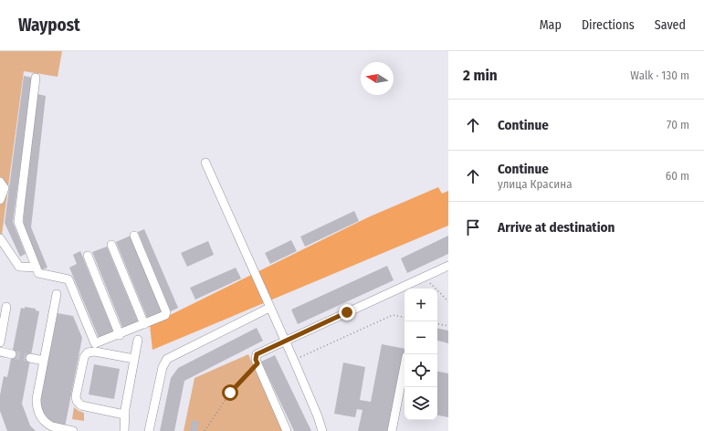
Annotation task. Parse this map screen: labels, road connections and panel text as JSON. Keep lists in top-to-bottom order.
{
  "north": "left",
  "page": {
    "header": "Waypost",
    "nav": ["Map", "Directions", "Saved"],
    "heading": ["2 min", "Walk · 130 m"],
    "list": [
      ["Continue", "70 m"],
      ["Continue", "улица Красина", "60 m"],
      "Arrive at destination"
    ],
    "map_buttons": ["+", "−"]
  }
}
